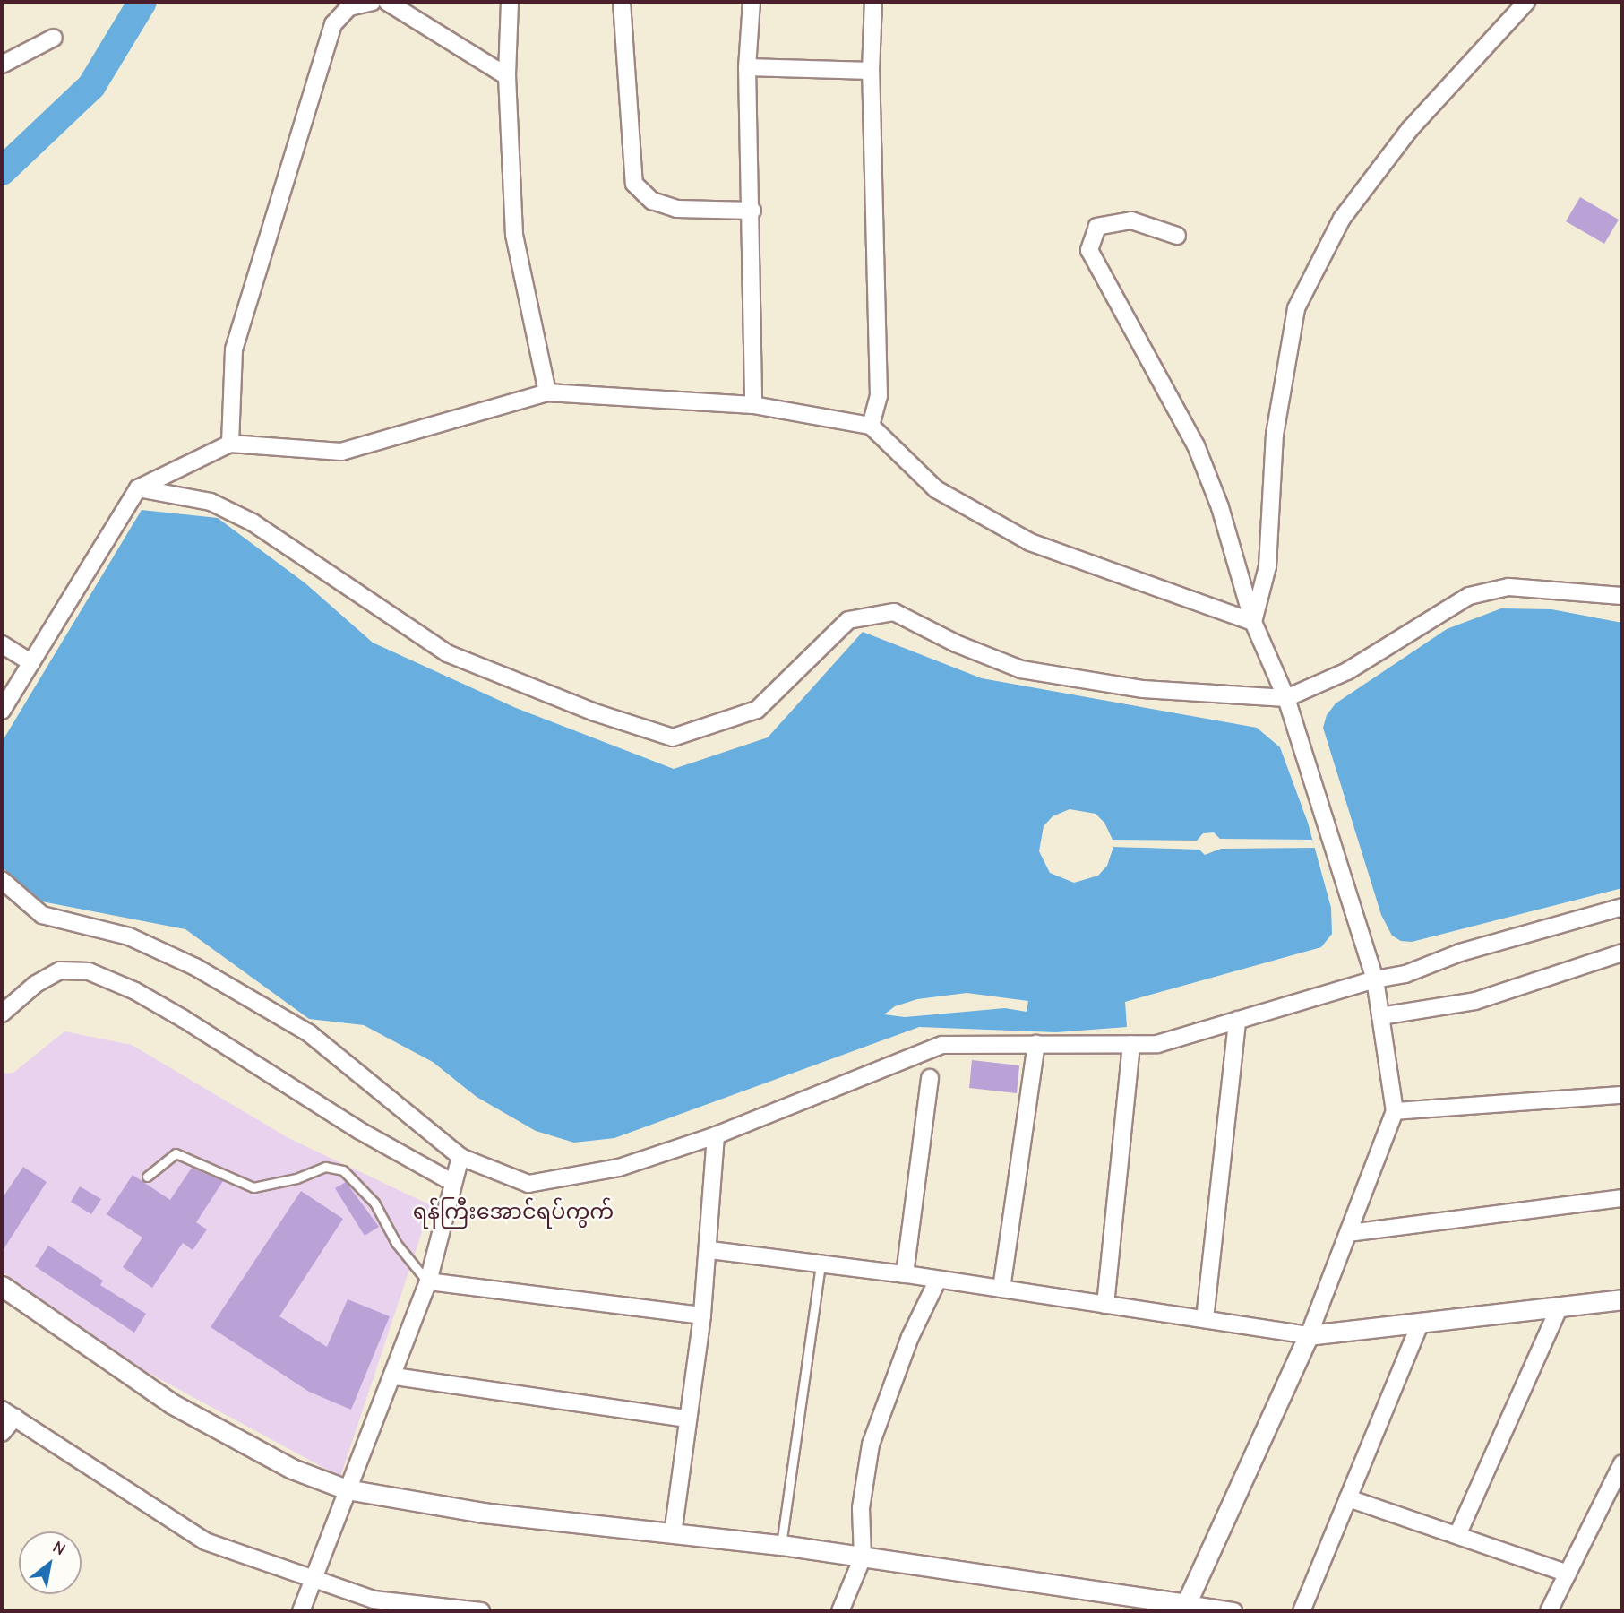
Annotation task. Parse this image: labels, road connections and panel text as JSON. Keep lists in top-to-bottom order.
{
  "districts": ["ရန်ကြီးအောင်ရပ်ကွက်"],
  "north": "top right"
}
